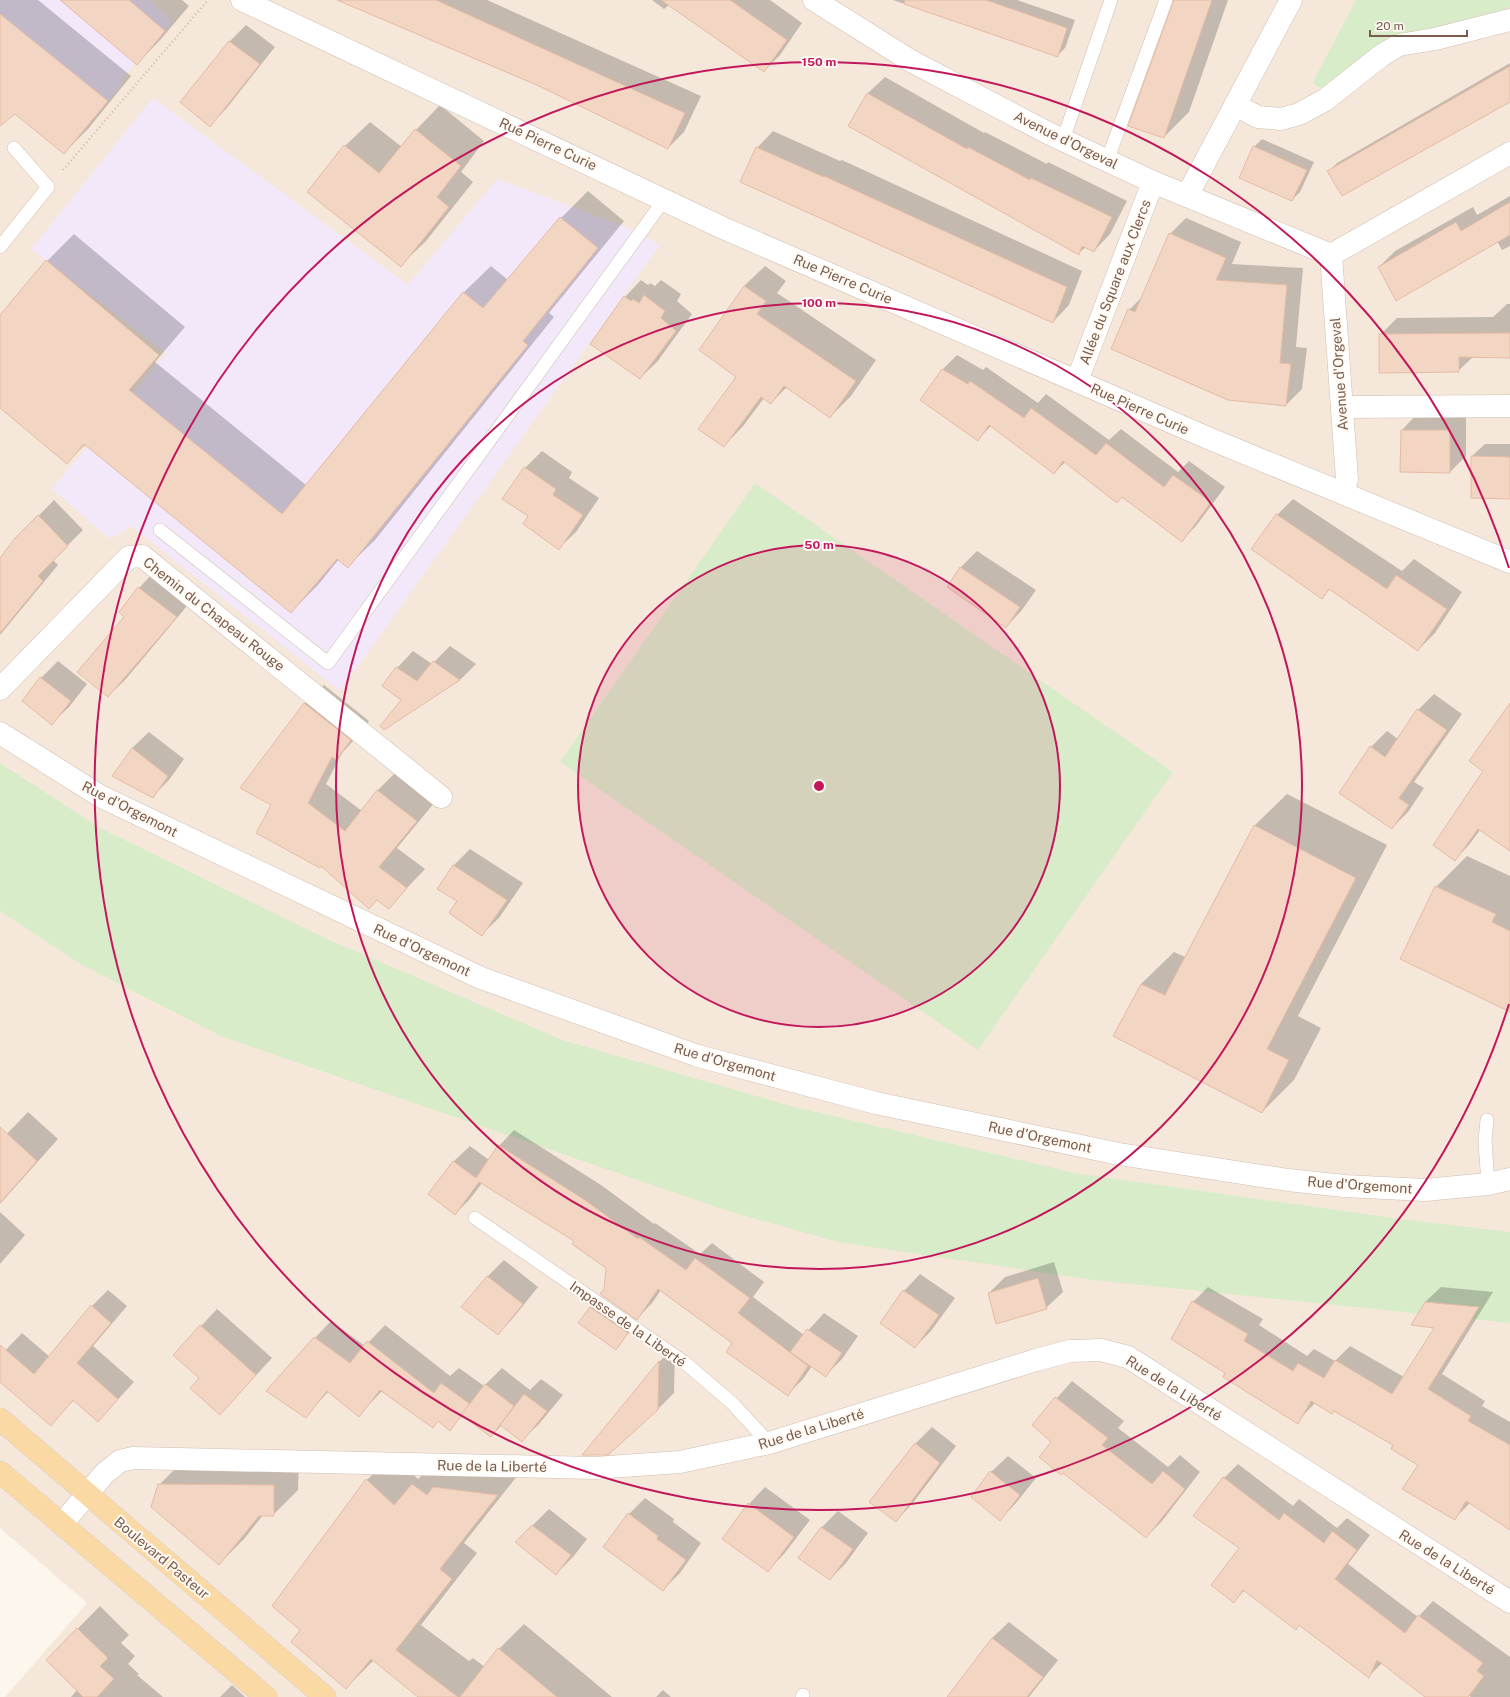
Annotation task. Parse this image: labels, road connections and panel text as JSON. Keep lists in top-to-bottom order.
{
  "streets": {
    "main road": ["Boulevard Pasteur"],
    "street": [
      "Avenue d'Orgeval",
      "Rue Pierre Curie",
      "Allée du Square aux Clercs",
      "Chemin du Chapeau Rouge",
      "Rue d'Orgemont",
      "Rue de la Liberté"
    ],
    "lane": ["Impasse de la Liberté"]
  },
  "crossings": [
    ["Avenue d'Orgeval", "Rue Pierre Curie"],
    ["Avenue d'Orgeval", "Allée du Square aux Clercs"],
    ["Rue Pierre Curie", "Allée du Square aux Clercs"],
    ["Impasse de la Liberté", "Rue de la Liberté"],
    ["Rue de la Liberté", "Boulevard Pasteur"]
  ],
  "scale_bar": "20 m",
  "rings": ["150 m", "100 m", "50 m"]
}
